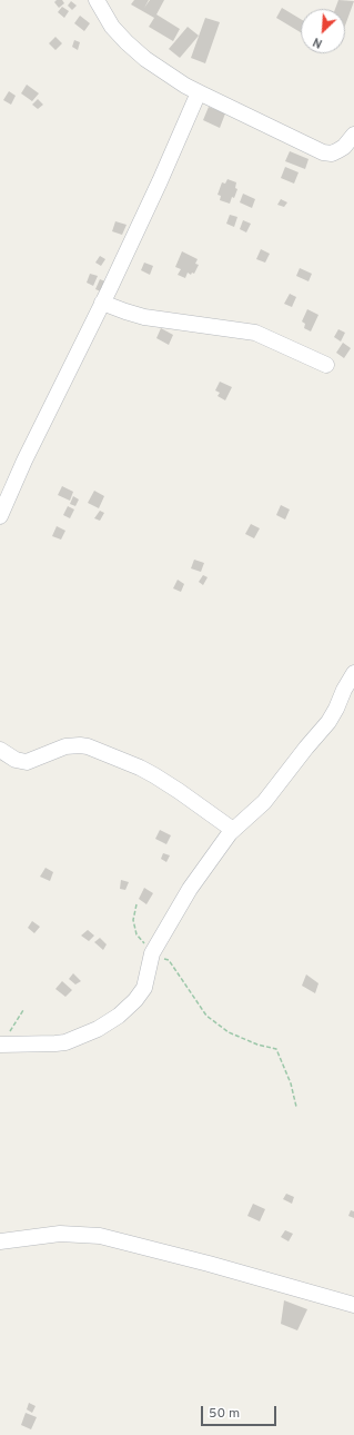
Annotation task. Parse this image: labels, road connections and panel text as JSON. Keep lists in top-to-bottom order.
{
  "scale_bar": "50 m",
  "north": "bottom left"
}
